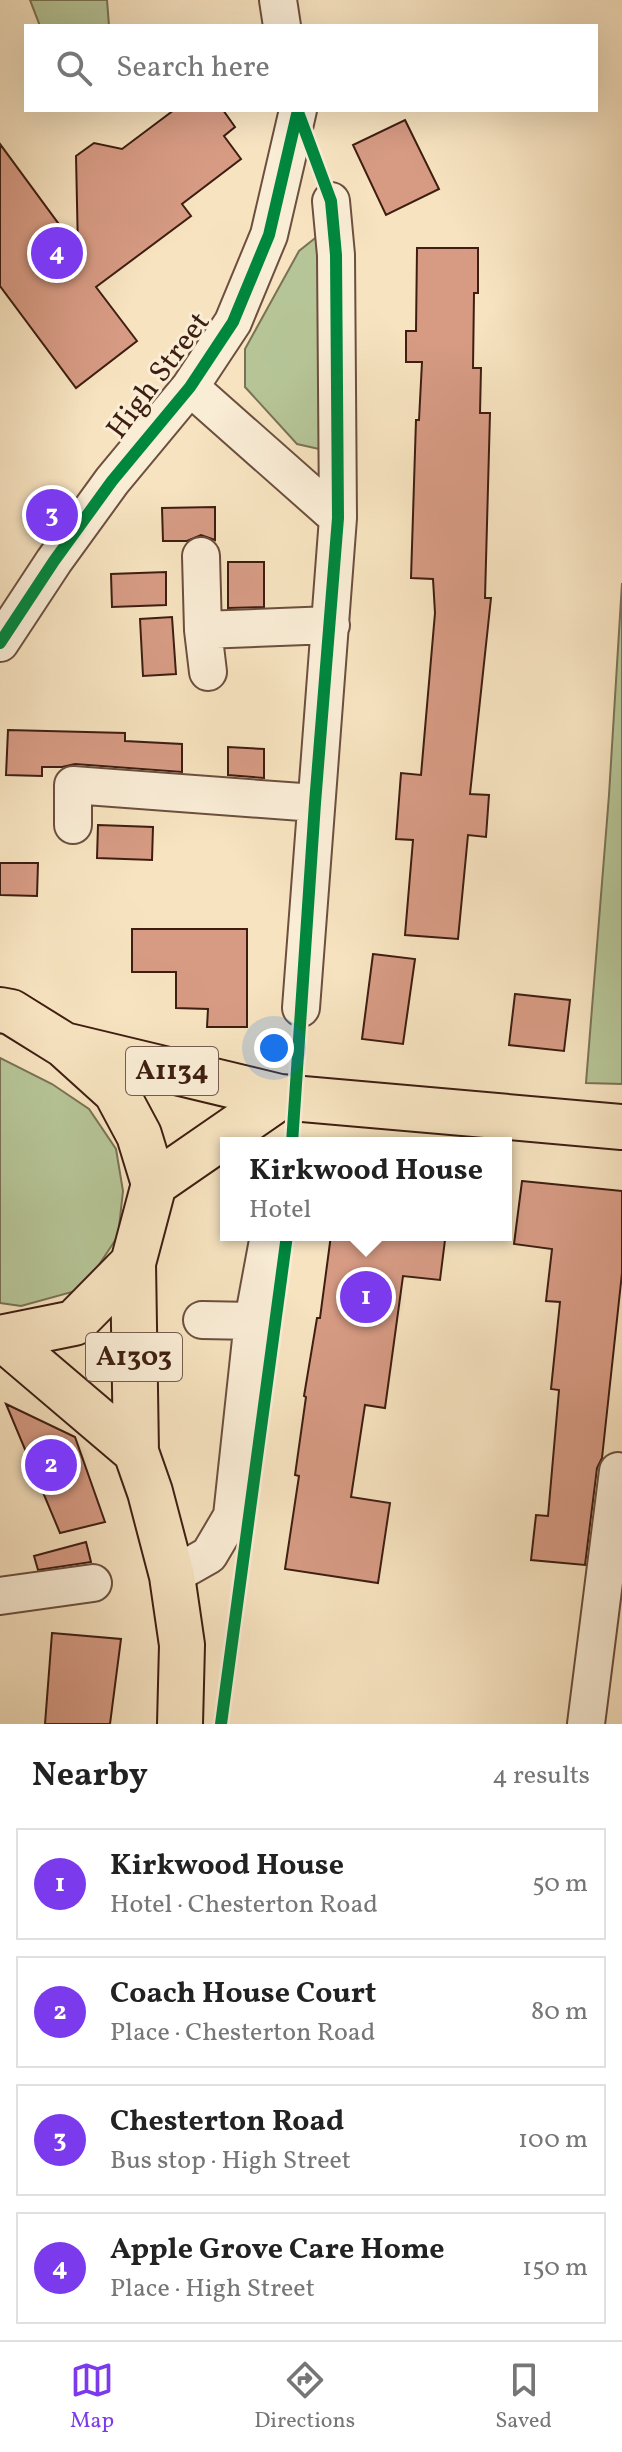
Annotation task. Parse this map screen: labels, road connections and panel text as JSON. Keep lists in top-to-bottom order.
{
  "streets": {
    "main road": ["A1134", "A1303"],
    "street": ["High Street"]
  },
  "page": {
    "search": "Search here",
    "pins": [
      "4",
      "3",
      "1",
      "2"
    ],
    "popup": ["Kirkwood House", "Hotel"],
    "heading": ["Nearby", "4 results"],
    "list": [
      {
        "mark": "1",
        "name": "Kirkwood House",
        "note": "Hotel · Chesterton Road",
        "value": "50 m"
      },
      {
        "mark": "2",
        "name": "Coach House Court",
        "note": "Place · Chesterton Road",
        "value": "80 m"
      },
      {
        "mark": "3",
        "name": "Chesterton Road",
        "note": "Bus stop · High Street",
        "value": "100 m"
      },
      {
        "mark": "4",
        "name": "Apple Grove Care Home",
        "note": "Place · High Street",
        "value": "150 m"
      }
    ],
    "nav": ["Map", "Directions", "Saved"]
  }
}
